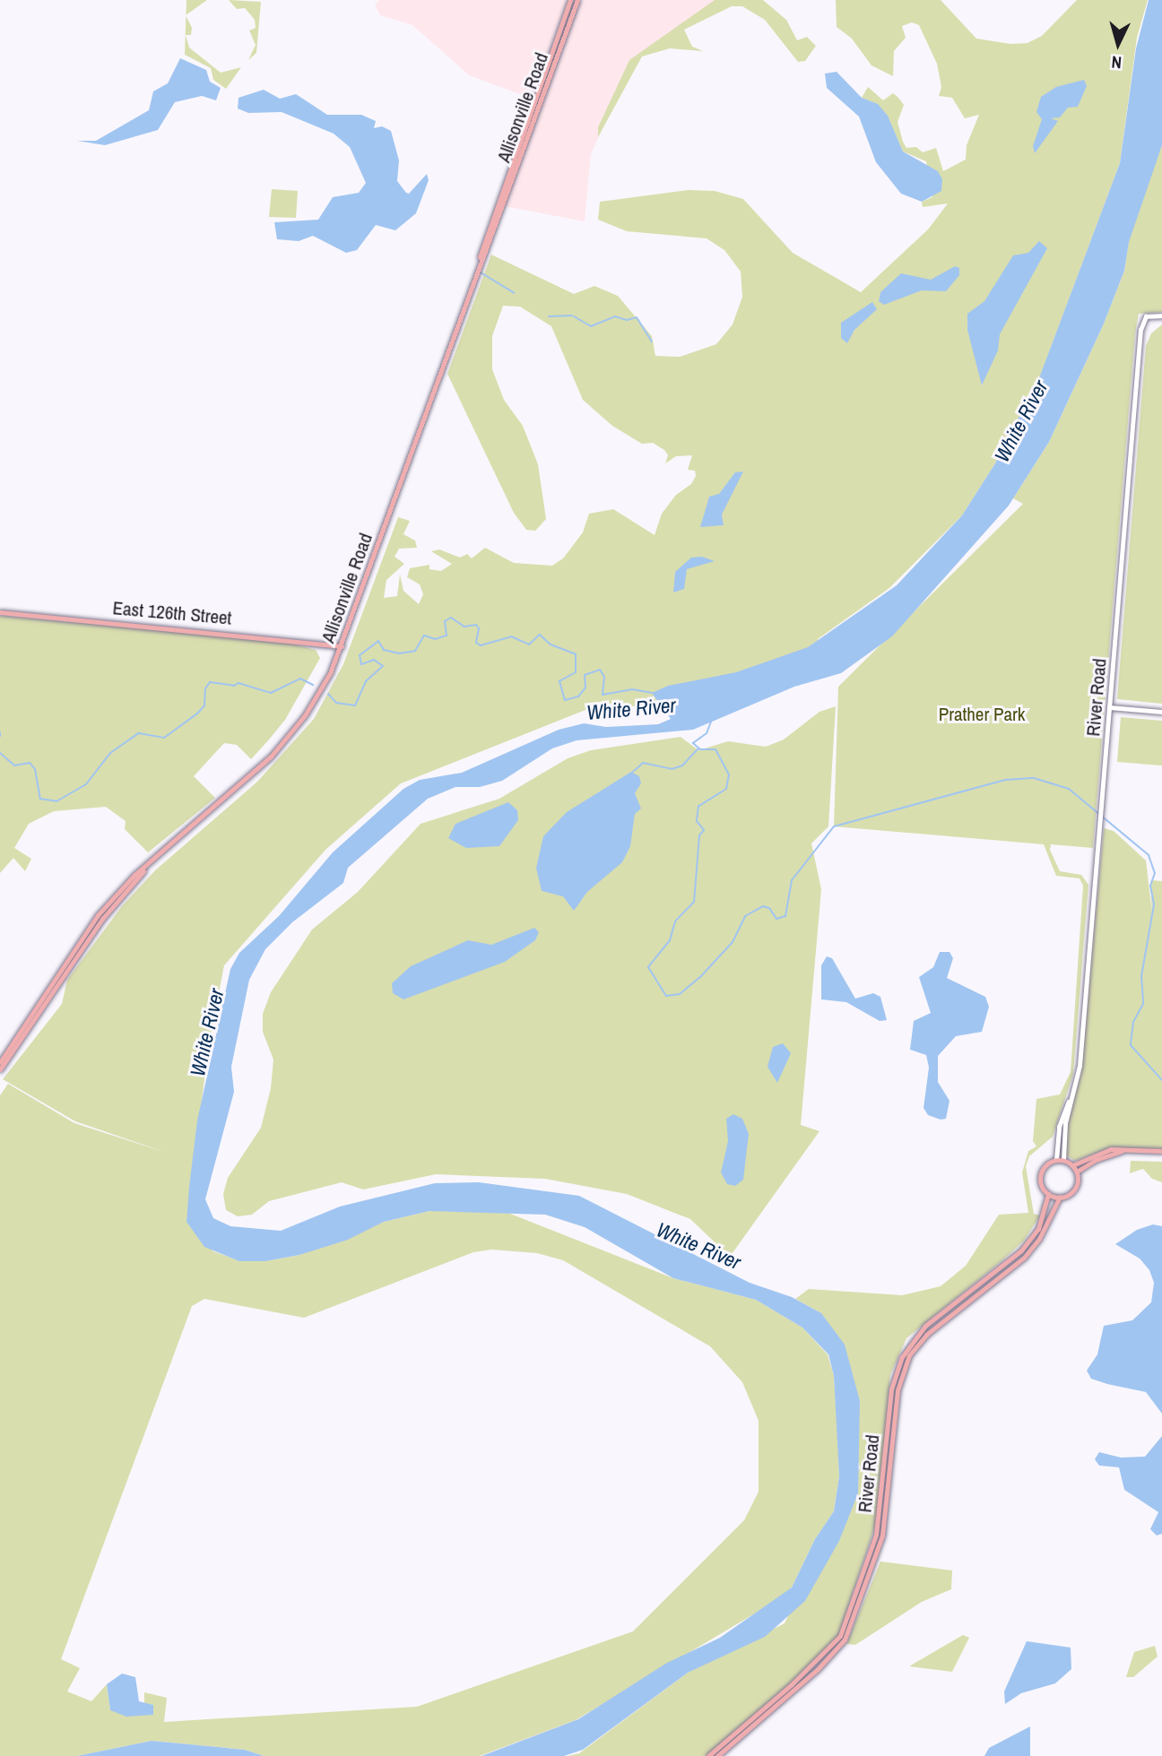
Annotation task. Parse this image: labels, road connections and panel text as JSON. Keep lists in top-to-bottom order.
{
  "streets": {
    "main road": ["Allisonville Road", "East 126th Street", "River Road"]
  },
  "crossings": [
    ["Allisonville Road", "East 126th Street"]
  ],
  "water": ["White River"],
  "parks": ["Prather Park"],
  "north": "bottom"
}
